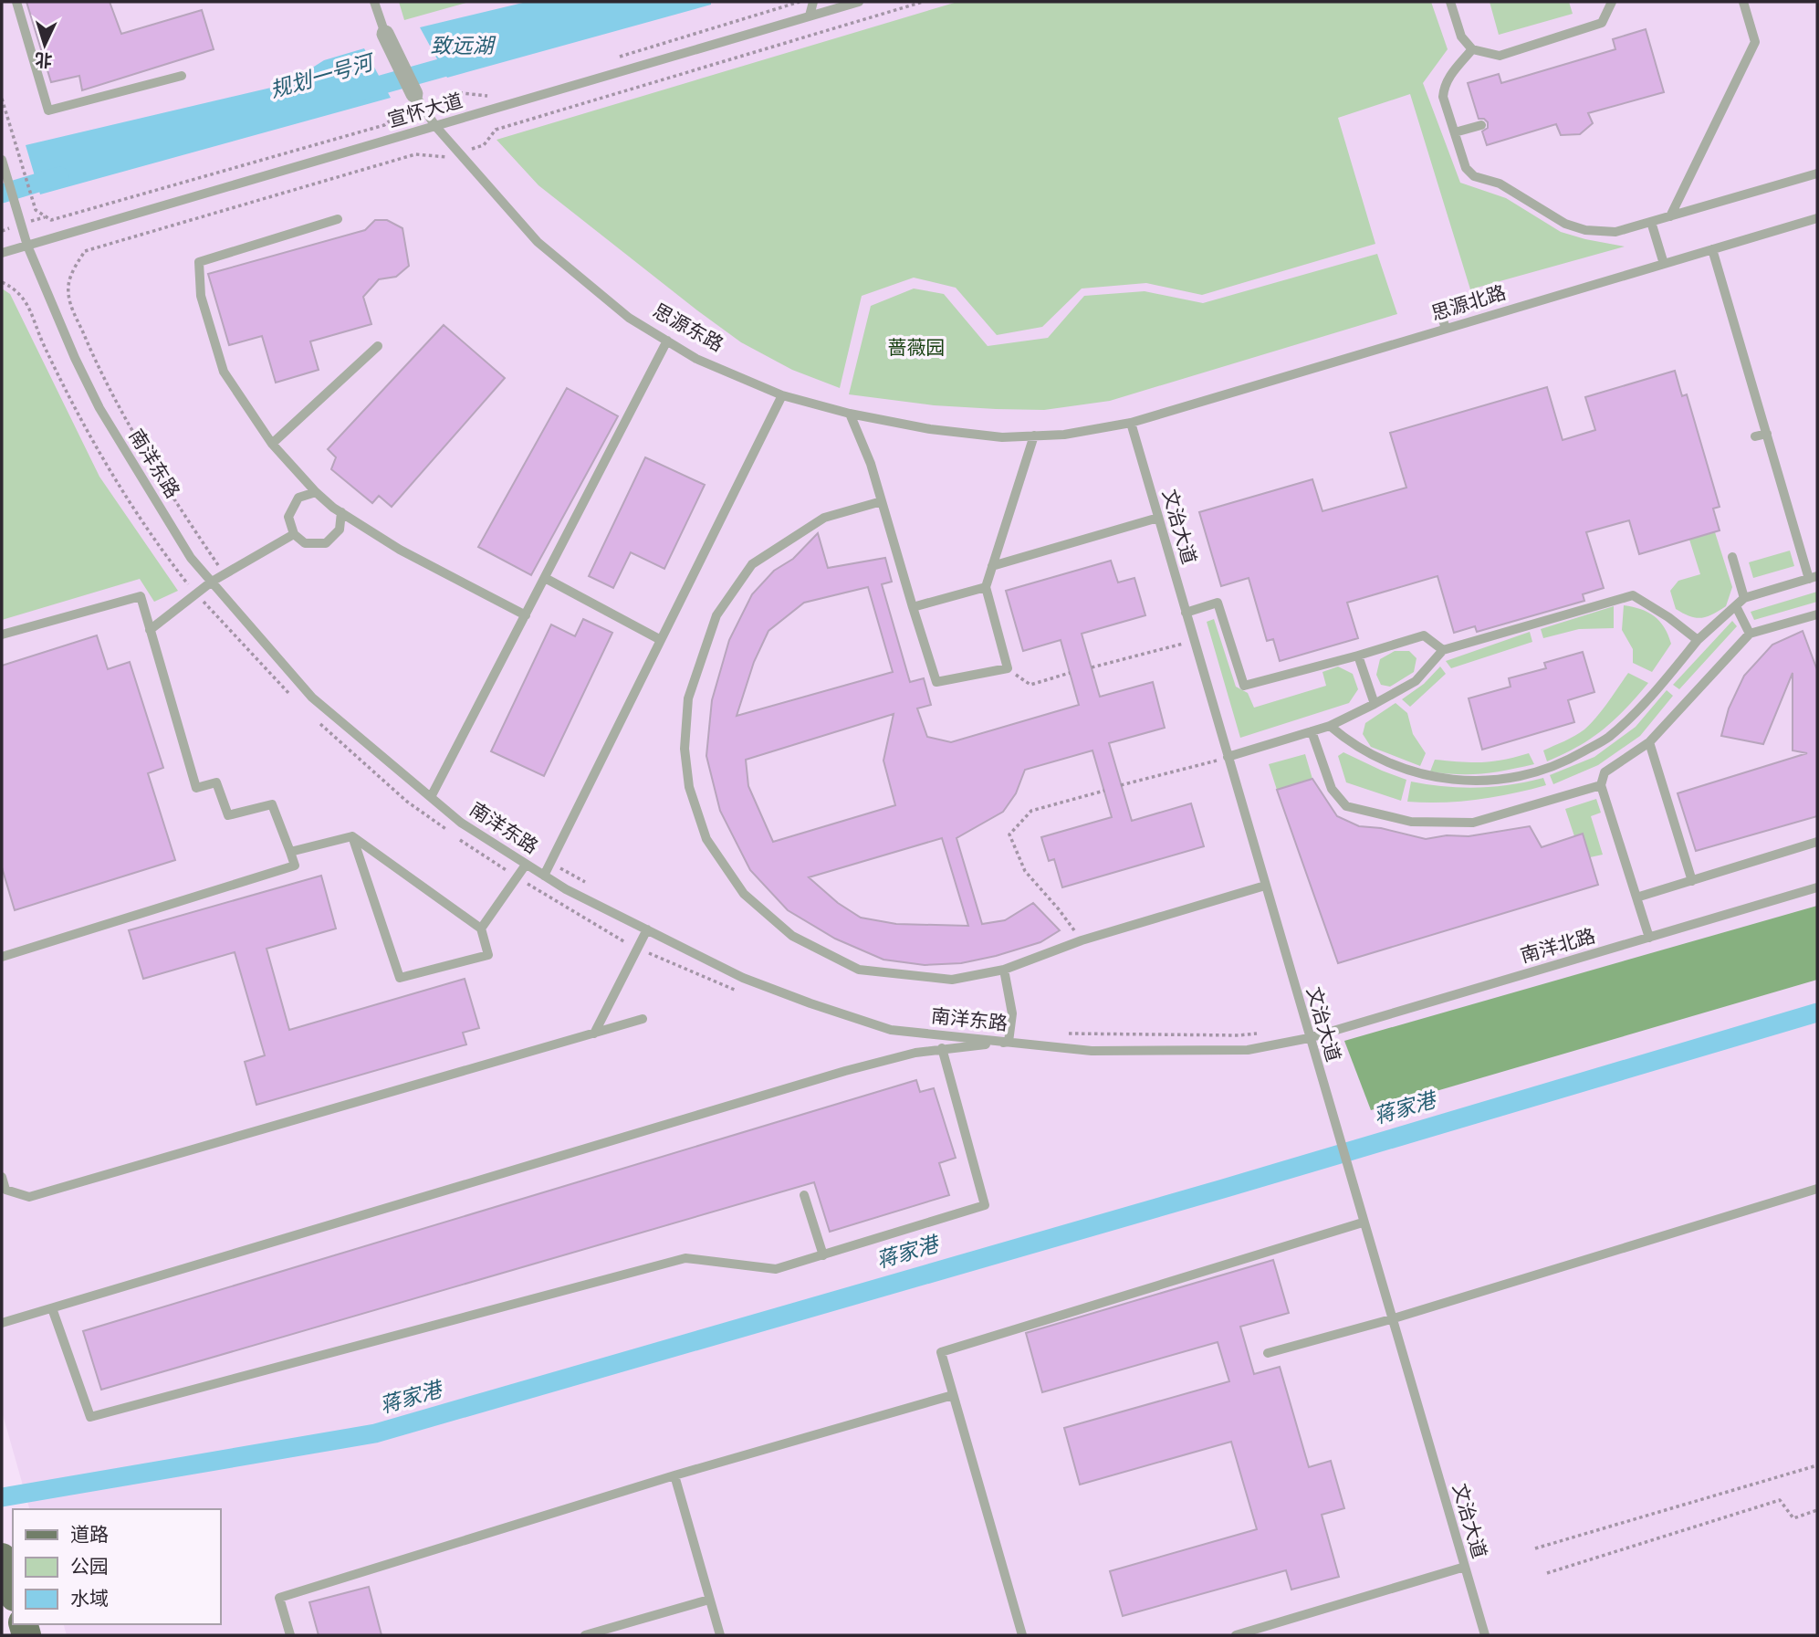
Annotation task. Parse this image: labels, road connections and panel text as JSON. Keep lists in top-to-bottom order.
{
  "streets": {
    "street": ["思源东路"],
    "lane": [
      "宣怀大道",
      "思源北路",
      "南洋东路",
      "文治大道",
      "南洋北路"
    ]
  },
  "crossings": [
    ["宣怀大道", "思源东路"],
    ["宣怀大道", "南洋东路"],
    ["思源北路", "思源东路"],
    ["思源北路", "文治大道"],
    ["思源东路", "文治大道"],
    ["南洋东路", "文治大道"],
    ["南洋东路", "南洋北路"],
    ["文治大道", "南洋北路"]
  ],
  "water": ["致远湖", "规划一号河", "蒋家港"],
  "parks": ["蔷薇园"],
  "legend": ["道路", "公园", "水域"],
  "north": "bottom"
}
